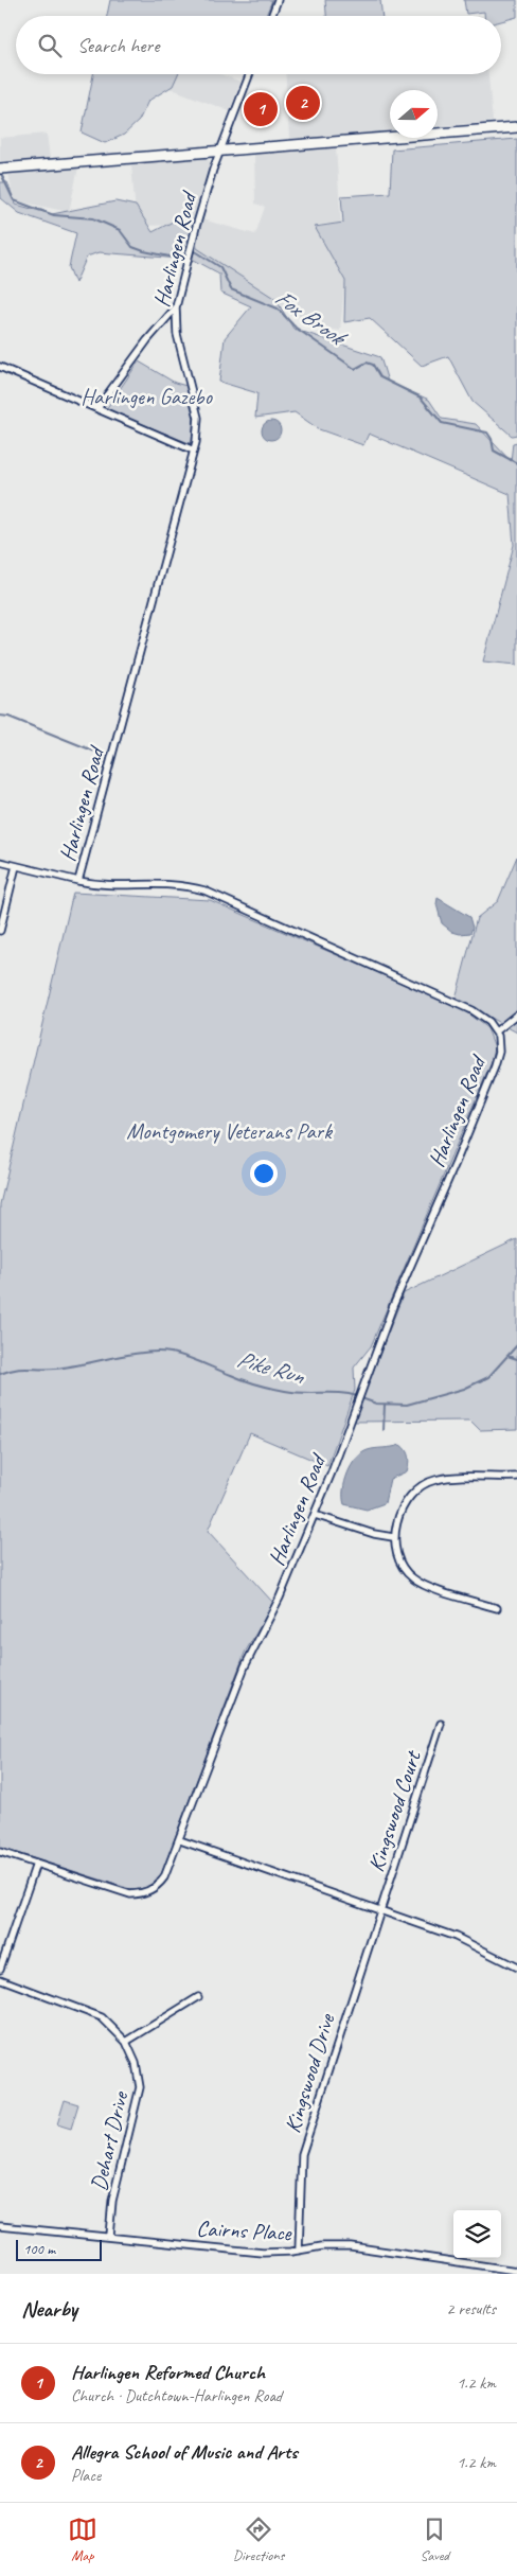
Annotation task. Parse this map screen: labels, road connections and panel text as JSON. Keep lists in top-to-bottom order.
{
  "streets": {
    "street": [
      "Harlingen Road",
      "Kingswood Court",
      "Kingswood Drive",
      "Dehart Drive",
      "Cairns Place"
    ]
  },
  "crossings": [
    ["Kingswood Court", "Kingswood Drive"],
    ["Kingswood Drive", "Cairns Place"],
    ["Dehart Drive", "Cairns Place"]
  ],
  "water": ["Fox Brook", "Pike Run"],
  "parks": ["Harlingen Gazebo", "Montgomery Veterans Park"],
  "scale_bar": "100 m",
  "north": "right",
  "page": {
    "search": "Search here",
    "pins": ["2", "1"],
    "scale": "100 m",
    "heading": ["Nearby", "2 results"],
    "list": [
      {
        "mark": "1",
        "name": "Harlingen Reformed Church",
        "note": "Church · Dutchtown-Harlingen Road",
        "value": "1.2 km"
      },
      {
        "mark": "2",
        "name": "Allegra School of Music and Arts",
        "note": "Place",
        "value": "1.2 km"
      }
    ],
    "nav": ["Map", "Directions", "Saved"]
  }
}
